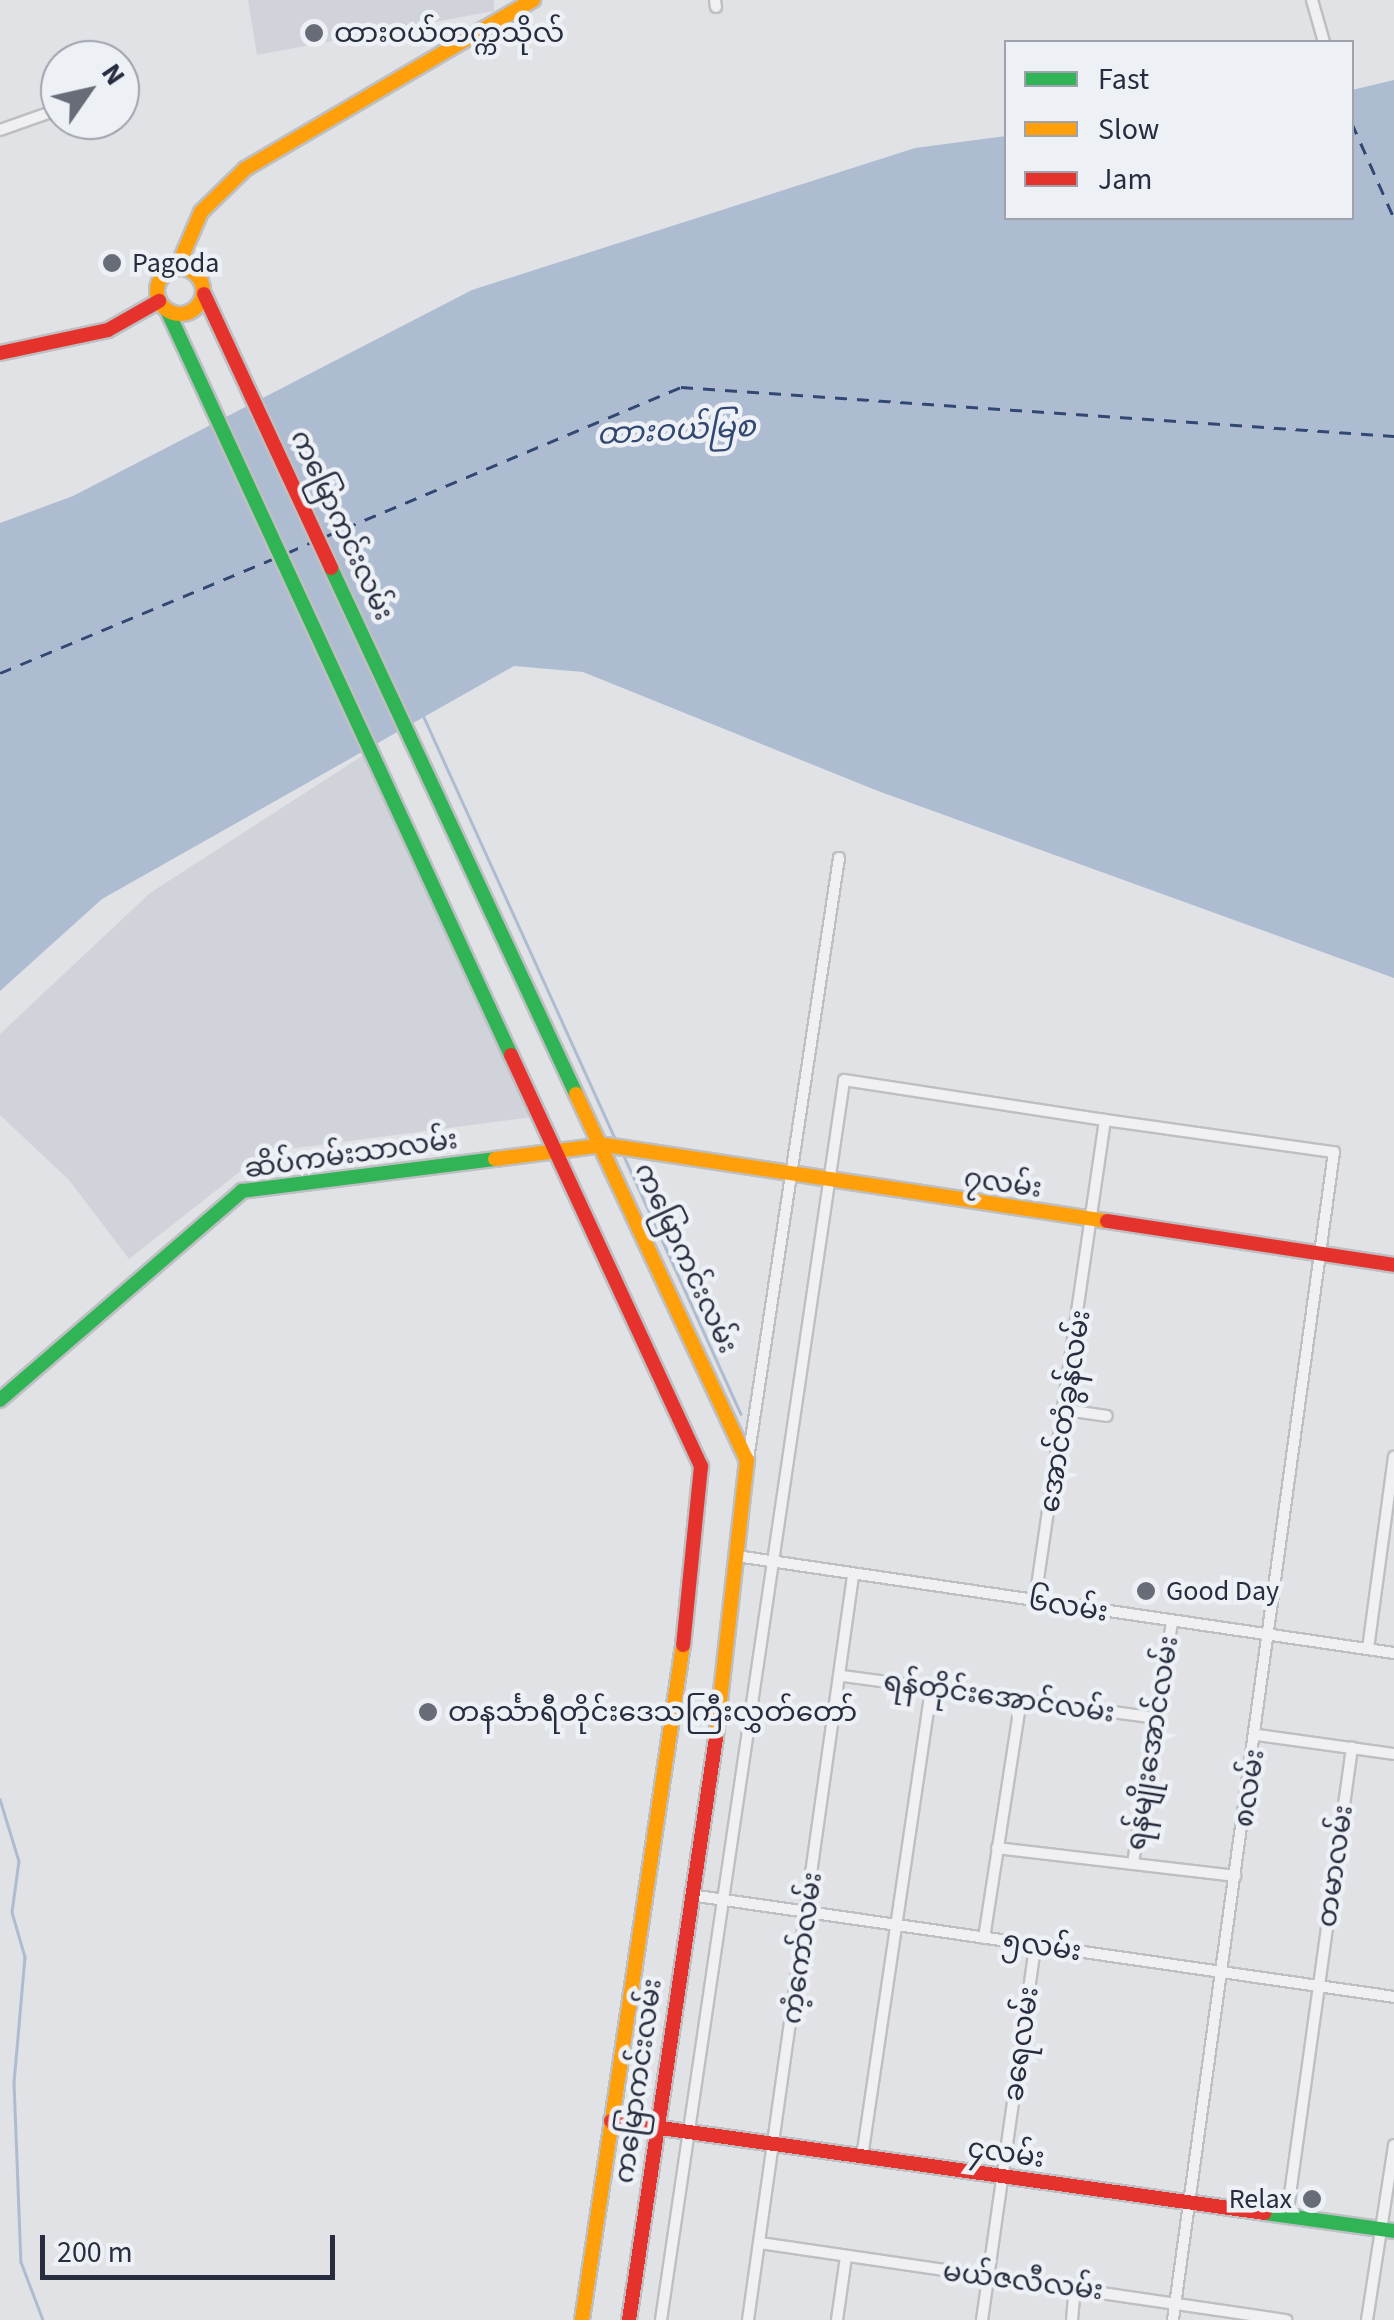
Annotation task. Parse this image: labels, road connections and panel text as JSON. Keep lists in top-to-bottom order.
{
  "streets": {
    "main road": [
      "ကမြောကင်းလမ်း",
      "ဆိပ်ကမ်းသာလမ်း",
      "၇လမ်း",
      "၄လမ်း"
    ],
    "street": [
      "အောင်တံခွန်လမ်း",
      "၆လမ်း",
      "ရန်တိုင်းအောင်လမ်း",
      "ရန်မျိုးအောင်လမ်း",
      "၈လမ်း",
      "တမာလမ်း",
      "၅လမ်း",
      "ကံ့ကော်လမ်း",
      "ခရေလမ်း",
      "မယ်ဇလီလမ်း"
    ]
  },
  "crossings": [
    ["ကမြောကင်းလမ်း", "ဆိပ်ကမ်းသာလမ်း"],
    ["ကမြောကင်းလမ်း", "၇လမ်း"],
    ["ကမြောကင်းလမ်း", "၆လမ်း"],
    ["ကမြောကင်းလမ်း", "၅လမ်း"],
    ["ကမြောကင်းလမ်း", "၄လမ်း"],
    ["ဆိပ်ကမ်းသာလမ်း", "၇လမ်း"],
    ["၇လမ်း", "အောင်တံခွန်လမ်း"],
    ["၇လမ်း", "၈လမ်း"],
    ["အောင်တံခွန်လမ်း", "၆လမ်း"],
    ["အောင်တံခွန်လမ်း", "၈လမ်း"],
    ["၆လမ်း", "ရန်မျိုးအောင်လမ်း"],
    ["၆လမ်း", "၈လမ်း"],
    ["၆လမ်း", "ကံ့ကော်လမ်း"],
    ["ရန်တိုင်းအောင်လမ်း", "ရန်မျိုးအောင်လမ်း"],
    ["ရန်တိုင်းအောင်လမ်း", "ကံ့ကော်လမ်း"],
    ["၈လမ်း", "၅လမ်း"],
    ["၈လမ်း", "၄လမ်း"],
    ["၈လမ်း", "မယ်ဇလီလမ်း"],
    ["တမာလမ်း", "၅လမ်း"],
    ["တမာလမ်း", "၄လမ်း"],
    ["၅လမ်း", "ကံ့ကော်လမ်း"],
    ["၅လမ်း", "ခရေလမ်း"],
    ["ကံ့ကော်လမ်း", "၄လမ်း"],
    ["ကံ့ကော်လမ်း", "မယ်ဇလီလမ်း"],
    ["ခရေလမ်း", "၄လမ်း"],
    ["ခရေလမ်း", "မယ်ဇလီလမ်း"]
  ],
  "water": ["ထားဝယ်မြစ"],
  "places": [
    "ထားဝယ်တက္ကသိုလ်",
    "Pagoda",
    "Good Day",
    "တနင်္သာရီတိုင်းဒေသကြီးလွှတ်တော်",
    "Relax"
  ],
  "legend": ["Fast", "Slow", "Jam"],
  "scale_bar": "200 m",
  "north": "top right"
}
